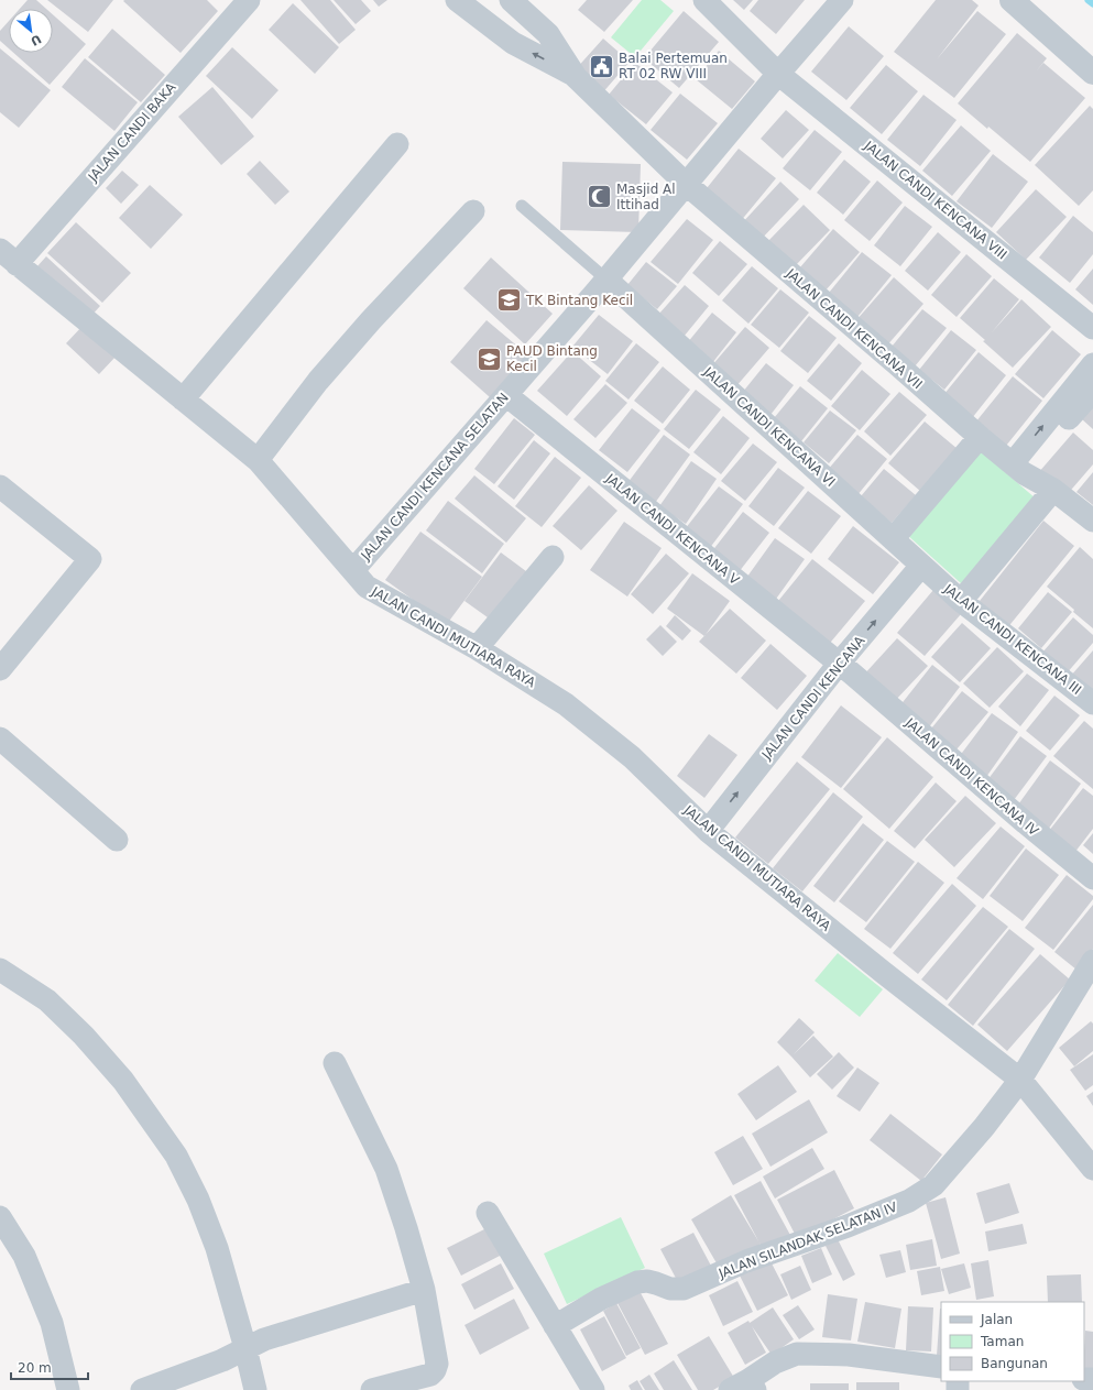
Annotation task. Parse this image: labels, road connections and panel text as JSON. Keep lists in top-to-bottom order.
{
  "streets": {
    "street": [
      "JALAN CANDI BAKA",
      "JALAN CANDI KENCANA VIII",
      "JALAN CANDI KENCANA VII",
      "JALAN CANDI KENCANA VI",
      "JALAN CANDI KENCANA SELATAN",
      "JALAN CANDI KENCANA V",
      "JALAN CANDI MUTIARA RAYA",
      "JALAN CANDI KENCANA III",
      "JALAN CANDI KENCANA",
      "JALAN CANDI KENCANA IV",
      "JALAN SILANDAK SELATAN IV"
    ]
  },
  "crossings": [
    ["JALAN CANDI BAKA", "JALAN CANDI MUTIARA RAYA"],
    ["JALAN CANDI KENCANA VIII", "JALAN CANDI KENCANA SELATAN"],
    ["JALAN CANDI KENCANA VII", "JALAN CANDI KENCANA SELATAN"],
    ["JALAN CANDI KENCANA VI", "JALAN CANDI KENCANA SELATAN"],
    ["JALAN CANDI KENCANA VI", "JALAN CANDI KENCANA III"],
    ["JALAN CANDI KENCANA VI", "JALAN CANDI KENCANA"],
    ["JALAN CANDI KENCANA SELATAN", "JALAN CANDI KENCANA V"],
    ["JALAN CANDI KENCANA SELATAN", "JALAN CANDI MUTIARA RAYA"],
    ["JALAN CANDI KENCANA V", "JALAN CANDI KENCANA"],
    ["JALAN CANDI KENCANA V", "JALAN CANDI KENCANA IV"],
    ["JALAN CANDI MUTIARA RAYA", "JALAN CANDI KENCANA"],
    ["JALAN CANDI MUTIARA RAYA", "JALAN SILANDAK SELATAN IV"],
    ["JALAN CANDI KENCANA III", "JALAN CANDI KENCANA"],
    ["JALAN CANDI KENCANA", "JALAN CANDI KENCANA IV"]
  ],
  "places": {
    "public building": ["Balai Pertemuan RT 02 RW VIII"],
    "mosque": ["Masjid Al Ittihad"],
    "school or university": ["TK Bintang Kecil", "PAUD Bintang Kecil"]
  },
  "legend": ["Jalan", "Taman", "Bangunan"],
  "scale_bar": "20 m",
  "north": "bottom right"
}
